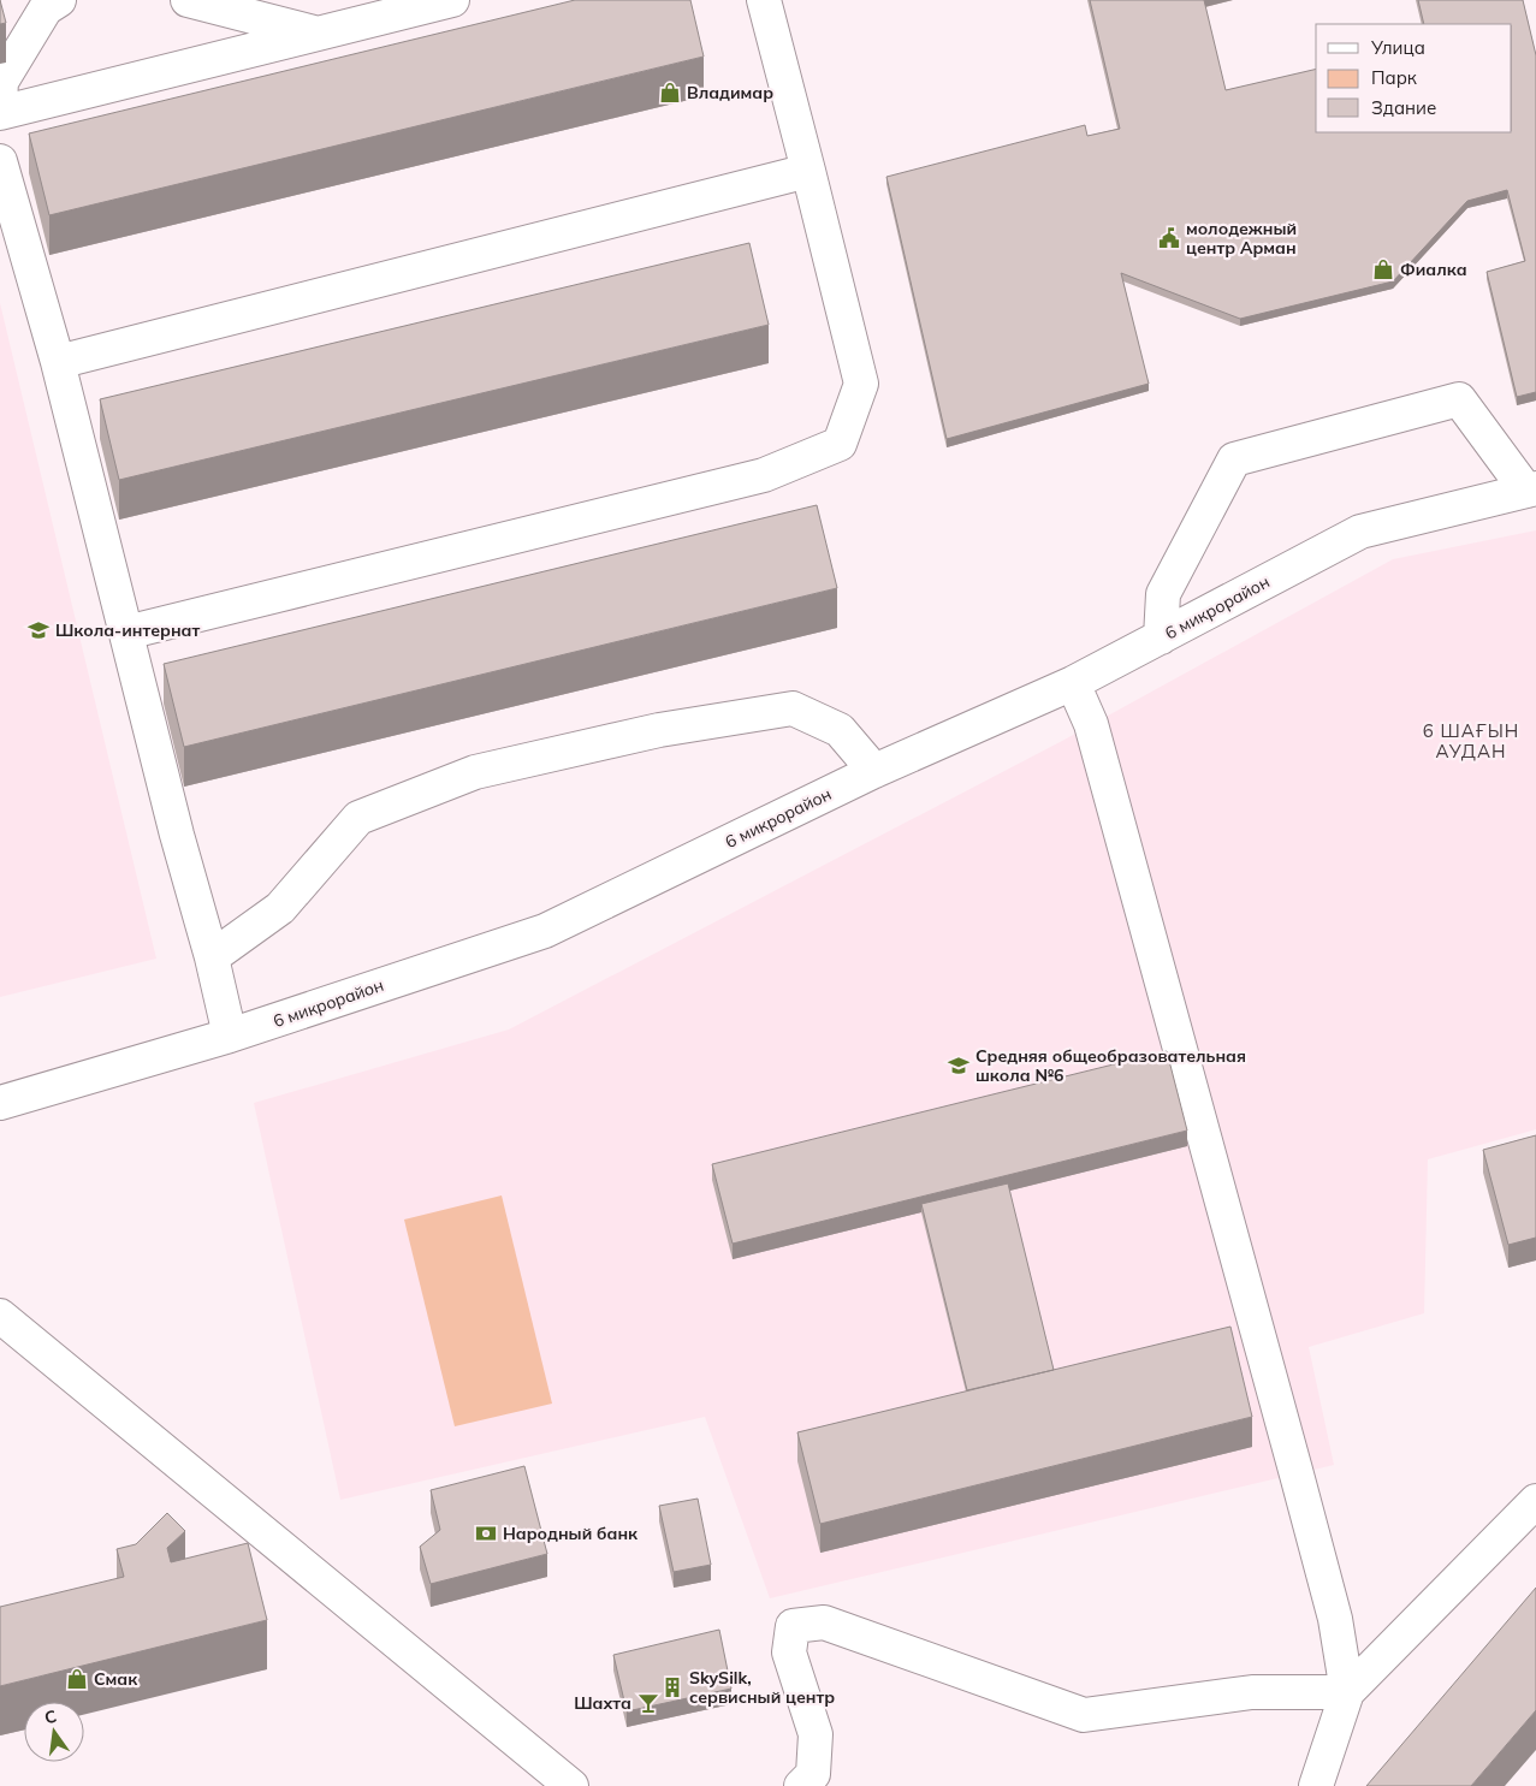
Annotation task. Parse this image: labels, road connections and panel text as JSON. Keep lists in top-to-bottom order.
{
  "streets": {
    "street": ["6 микрорайон"]
  },
  "districts": ["6 ШАҒЫН АУДАН"],
  "places": {
    "shop": ["Владимар", "Фиалка", "Смак"],
    "public building": ["молодежный центр Арман"],
    "school or university": ["Школа-интернат", "Средняя общеобразовательная школа №6"],
    "bank": ["Народный банк"],
    "building": ["SkySilk, сервисный центр"],
    "bar": ["Шахта"]
  },
  "legend": ["Улица", "Парк", "Здание"],
  "north": "top"
}
